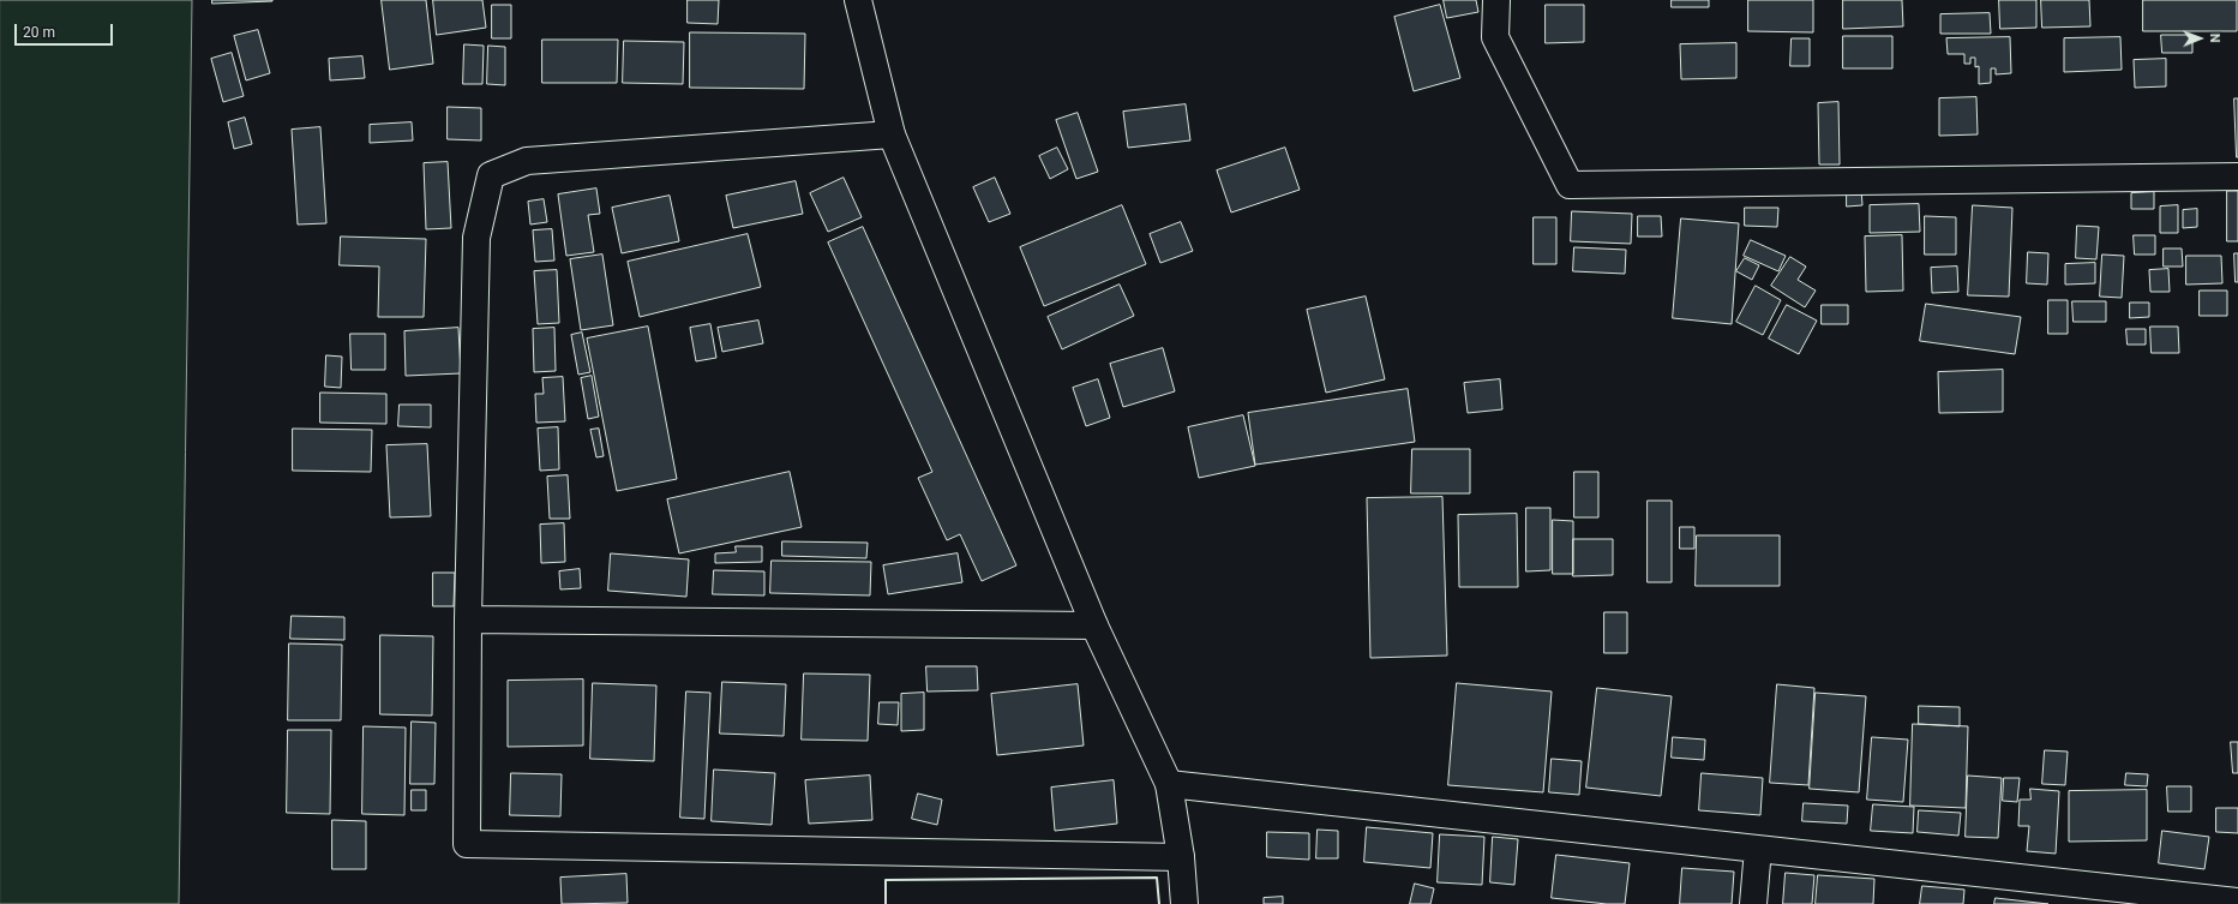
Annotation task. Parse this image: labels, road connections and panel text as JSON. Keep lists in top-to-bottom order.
{
  "scale_bar": "20 m",
  "north": "right"
}
